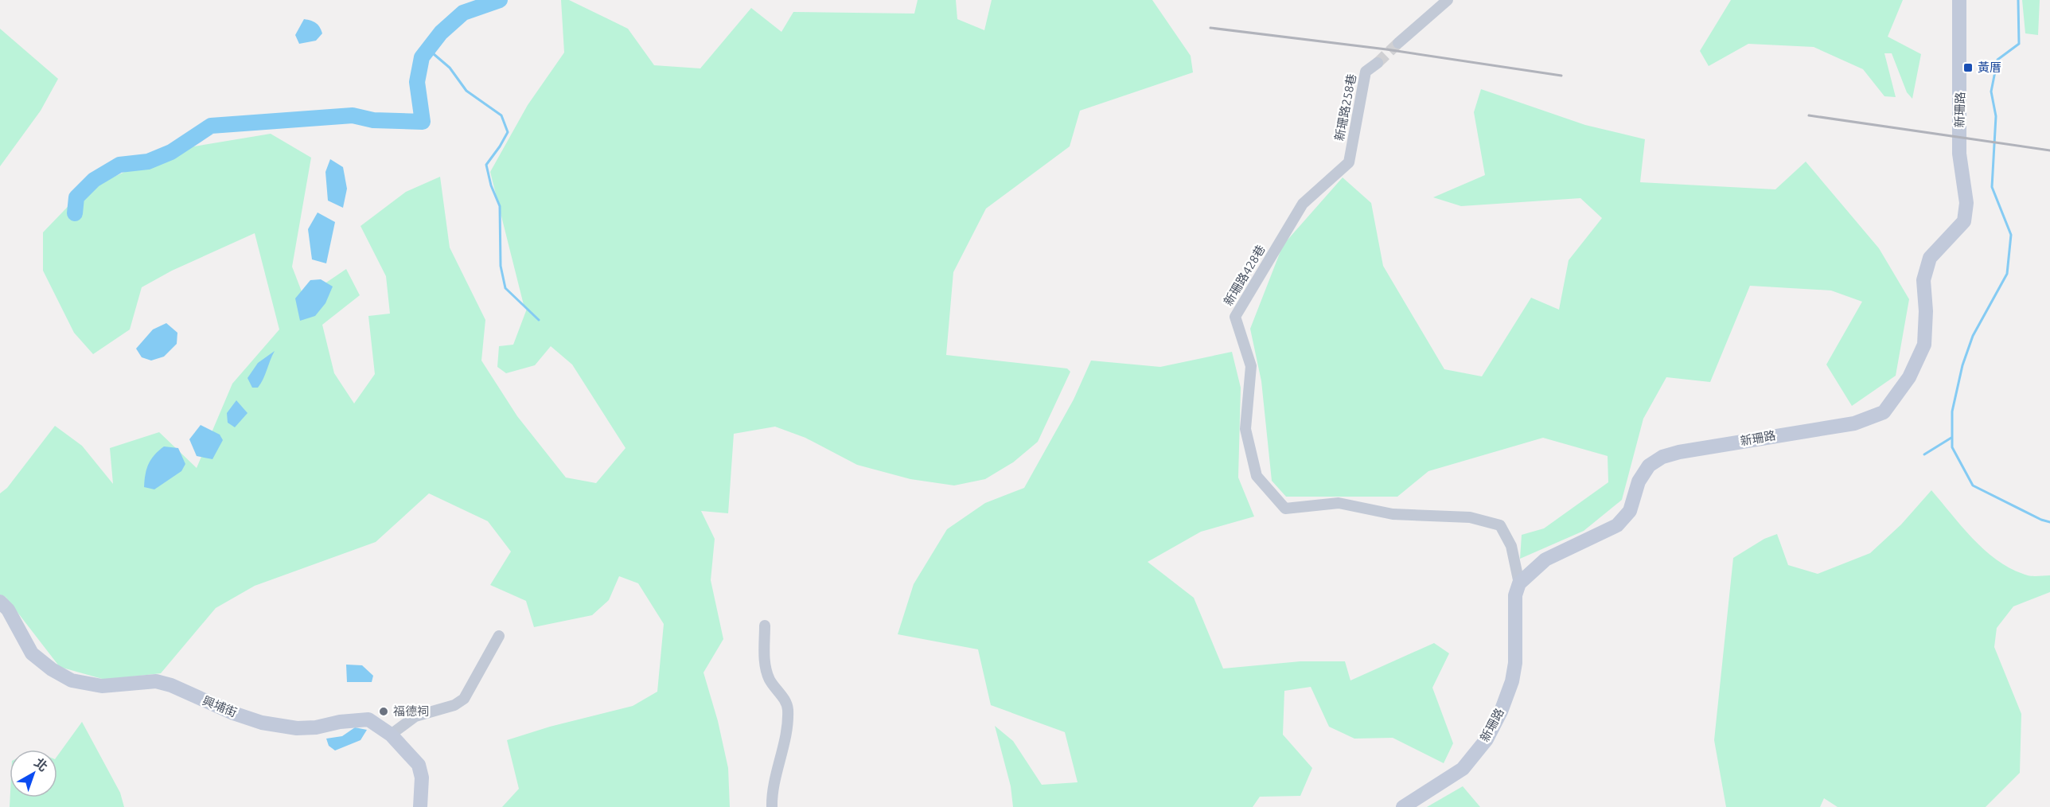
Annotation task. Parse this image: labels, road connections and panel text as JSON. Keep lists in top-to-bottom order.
{
  "streets": {
    "street": [
      "新珊路258巷",
      "新珊路",
      "新珊路428巷",
      "興埔街"
    ]
  },
  "crossings": [
    ["新珊路258巷", "新珊路428巷"],
    ["新珊路", "新珊路428巷"]
  ],
  "places": {
    "transit": ["黃厝"],
    "other": ["福德祠"]
  },
  "north": "top right"
}
